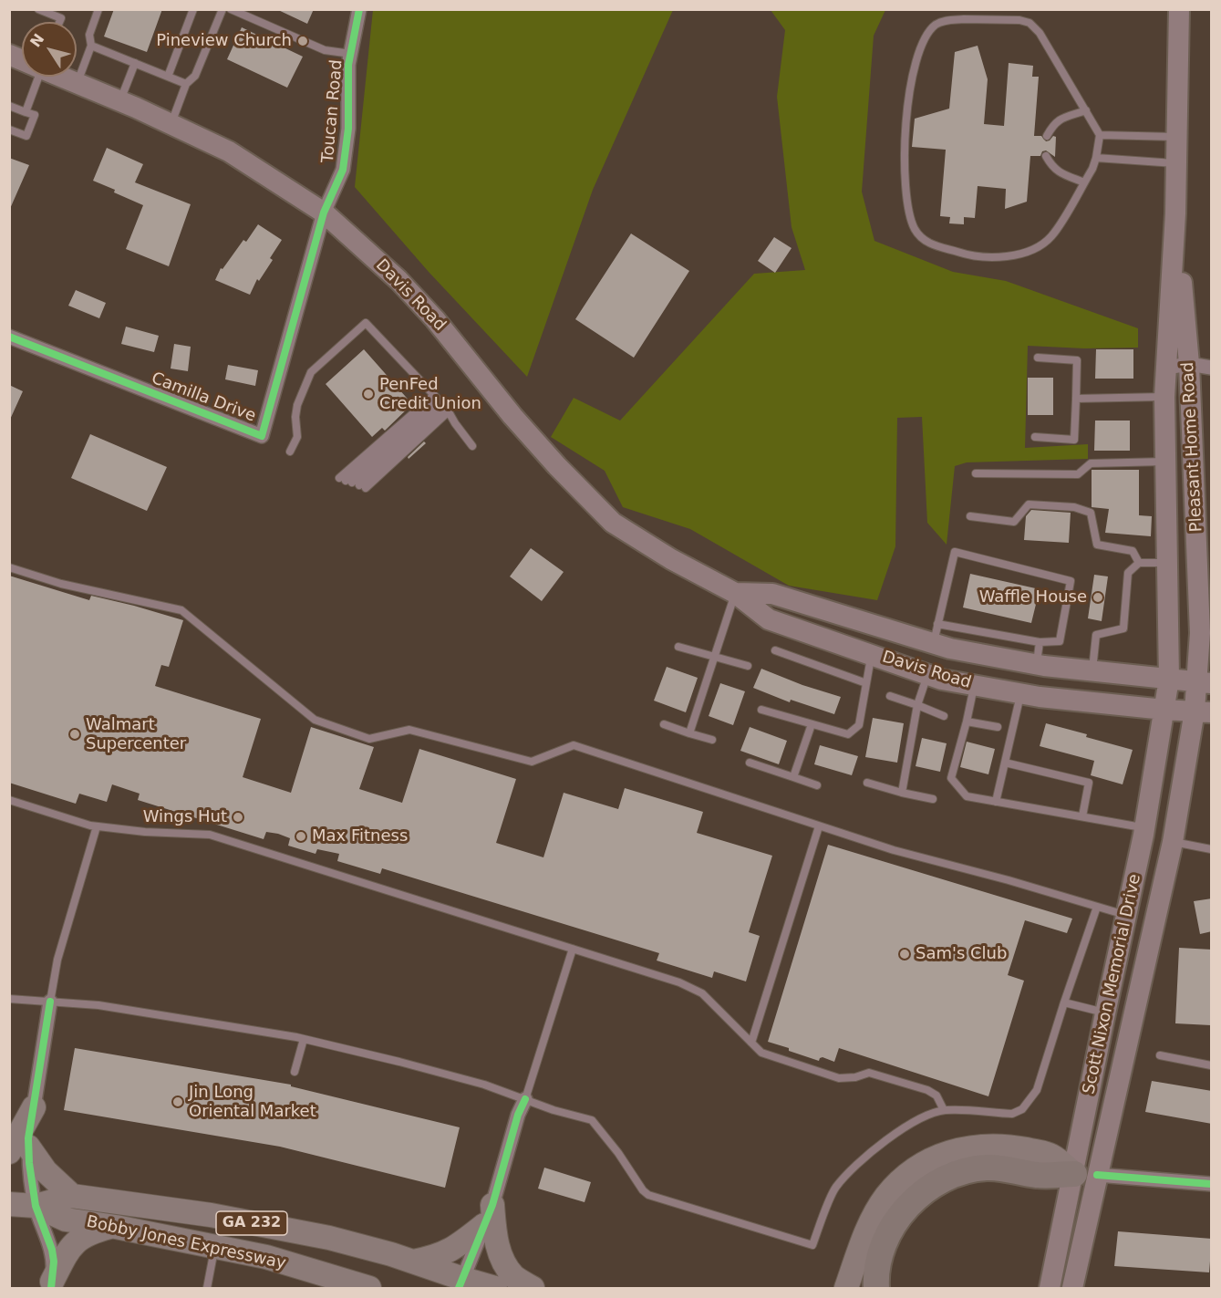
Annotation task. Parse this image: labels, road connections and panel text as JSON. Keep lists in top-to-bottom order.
{
  "streets": {
    "main road": [
      "Davis Road",
      "Pleasant Home Road",
      "Scott Nixon Memorial Drive",
      "GA 232",
      "Bobby Jones Expressway"
    ],
    "street": ["Toucan Road", "Camilla Drive"]
  },
  "crossings": [
    ["Toucan Road", "Davis Road"],
    ["Toucan Road", "Camilla Drive"],
    ["Davis Road", "Camilla Drive"],
    ["Davis Road", "Pleasant Home Road"],
    ["Davis Road", "Scott Nixon Memorial Drive"],
    ["Pleasant Home Road", "Scott Nixon Memorial Drive"]
  ],
  "places": [
    "Pineview Church",
    "PenFed Credit Union",
    "Waffle House",
    "Walmart Supercenter",
    "Wings Hut",
    "Max Fitness",
    "Sam's Club",
    "Jin Long Oriental Market"
  ],
  "north": "top left"
}
